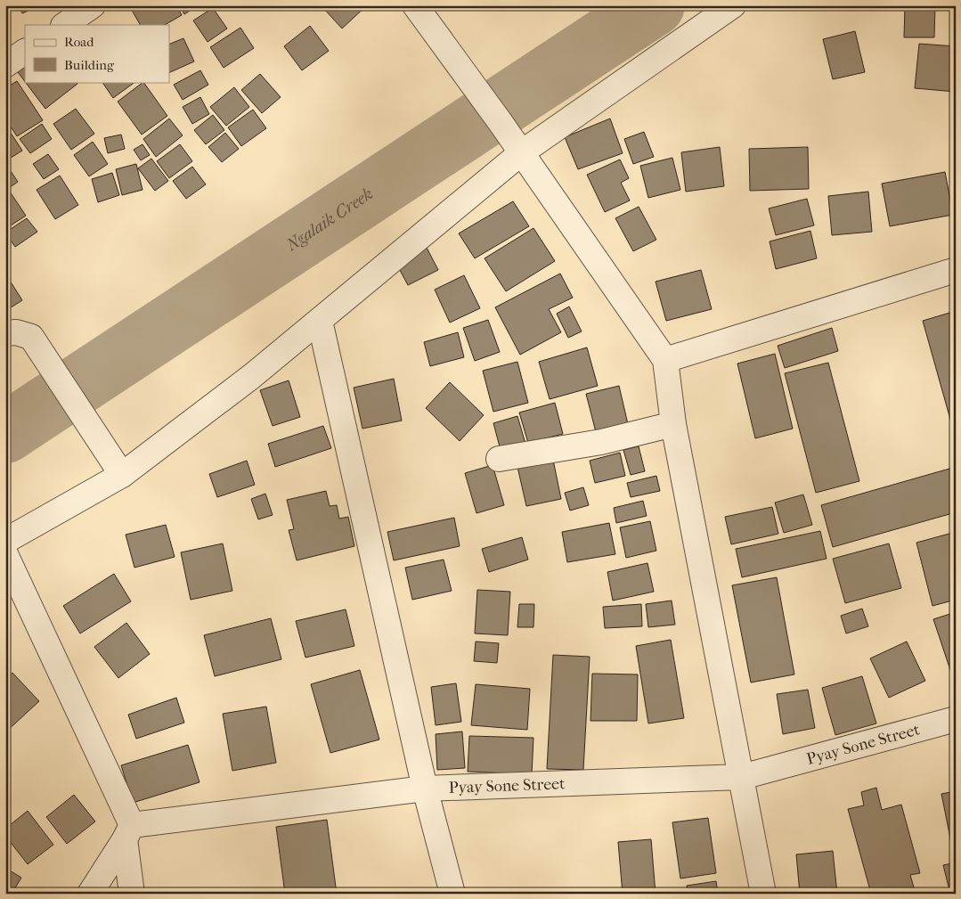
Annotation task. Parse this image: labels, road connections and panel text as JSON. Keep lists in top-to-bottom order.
{
  "streets": {
    "street": ["Pyay Sone Street"]
  },
  "water": ["Ngalaik Creek"],
  "legend": ["Road", "Building"]
}
